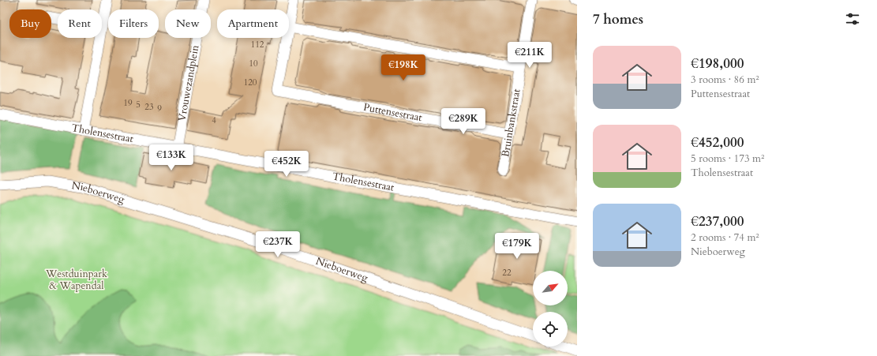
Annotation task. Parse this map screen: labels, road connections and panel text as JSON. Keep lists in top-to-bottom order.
{
  "streets": {
    "street": [
      "Vrouwezandplein",
      "Puttensestraat",
      "Bruinbankstraat",
      "Tholensestraat",
      "Nieboerweg"
    ]
  },
  "crossings": [
    ["Vrouwezandplein", "Tholensestraat"],
    ["Puttensestraat", "Bruinbankstraat"]
  ],
  "parks": ["Westduinpark & Wapendal"],
  "house_numbers": [
    "112",
    "10",
    "120",
    "19",
    "5",
    "23",
    "9",
    "4",
    "22"
  ],
  "north": "top right",
  "page": {
    "heading": "7 homes",
    "chip": [
      "Buy",
      "Rent",
      "Filters",
      "New",
      "Apartment"
    ],
    "list": [
      {
        "name": "€198,000",
        "note": "3 rooms · 86 m² · Puttensestraat"
      },
      {
        "name": "€452,000",
        "note": "5 rooms · 173 m² · Tholensestraat"
      },
      {
        "name": "€237,000",
        "note": "2 rooms · 74 m² · Nieboerweg"
      }
    ],
    "price": [
      "€211K",
      "€198K",
      "€289K",
      "€133K",
      "€452K",
      "€237K",
      "€179K"
    ]
  }
}
